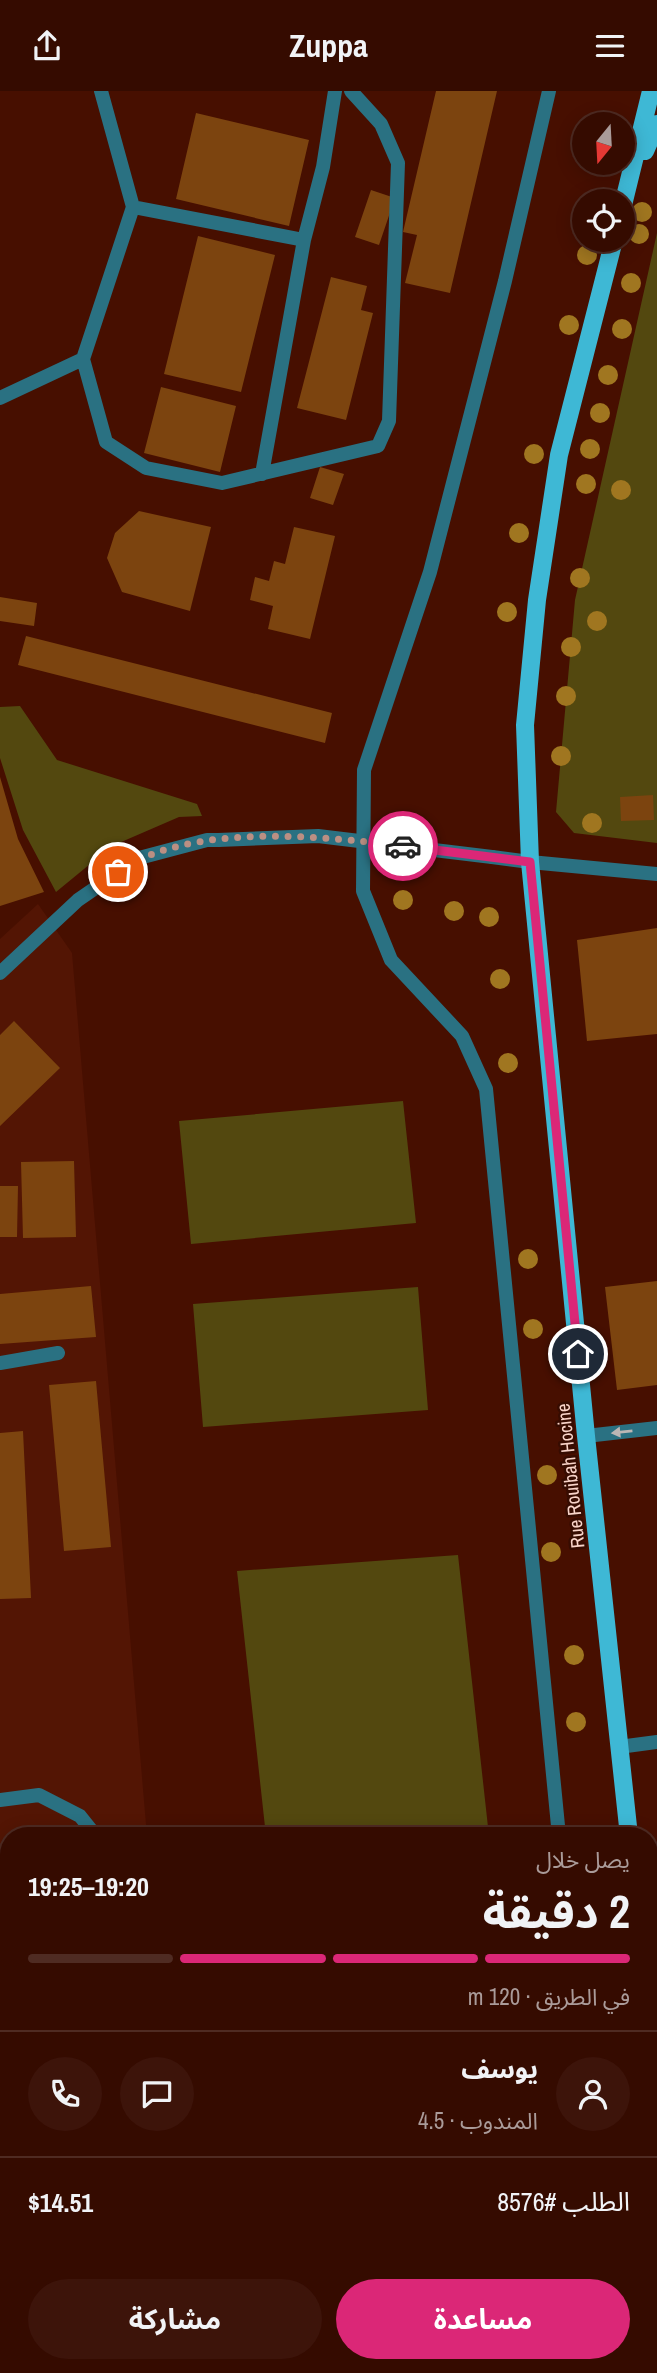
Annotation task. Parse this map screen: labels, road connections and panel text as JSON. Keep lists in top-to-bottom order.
{
  "streets": {
    "main road": ["Rue Rouibah Hocine"]
  },
  "north": "bottom",
  "page": {
    "header": "Zuppa",
    "heading": ["2 دقيقة", "يصل خلال", "19:20–19:25"],
    "panel": [
      "يوسف",
      "المندوب · 4.5",
      "الطلب #8576",
      "$14.51"
    ],
    "bar": "في الطريق · 120 m",
    "buttons": ["مساعدة", "مشاركة"]
  }
}
